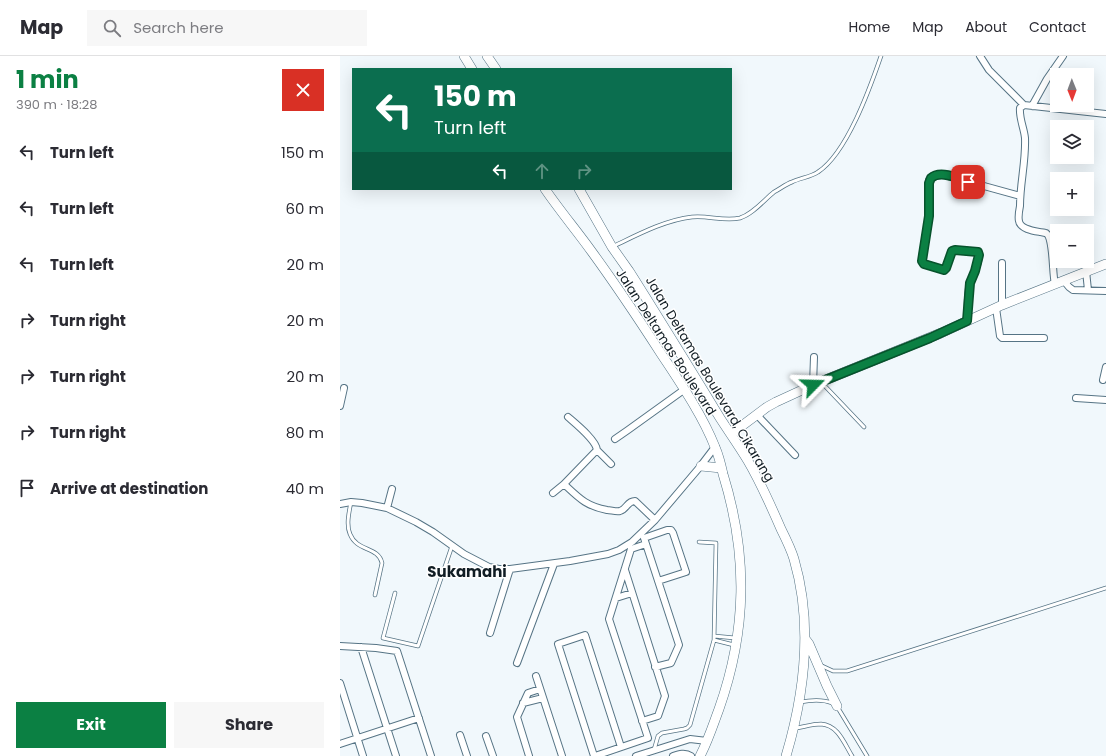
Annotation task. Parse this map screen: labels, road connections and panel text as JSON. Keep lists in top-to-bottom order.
{
  "streets": {
    "street": ["Jalan Deltamas Boulevard", "Jalan Deltamas Boulevard, Cikarang"]
  },
  "districts": ["Sukamahi"],
  "north": "bottom",
  "page": {
    "header": "Map",
    "search": "Search here",
    "nav": [
      "Home",
      "Map",
      "About",
      "Contact"
    ],
    "heading": ["1 min", "390 m · 18:28"],
    "map_buttons": ["+", "−"],
    "turn": ["150 m", "Turn left"],
    "list": [
      {
        "name": "Turn left",
        "value": "150 m"
      },
      {
        "name": "Turn left",
        "value": "60 m"
      },
      {
        "name": "Turn left",
        "value": "20 m"
      },
      {
        "name": "Turn right",
        "value": "20 m"
      },
      {
        "name": "Turn right",
        "value": "20 m"
      },
      {
        "name": "Turn right",
        "value": "80 m"
      },
      {
        "name": "Arrive at destination",
        "value": "40 m"
      }
    ],
    "buttons": ["Exit", "Share"]
  }
}
